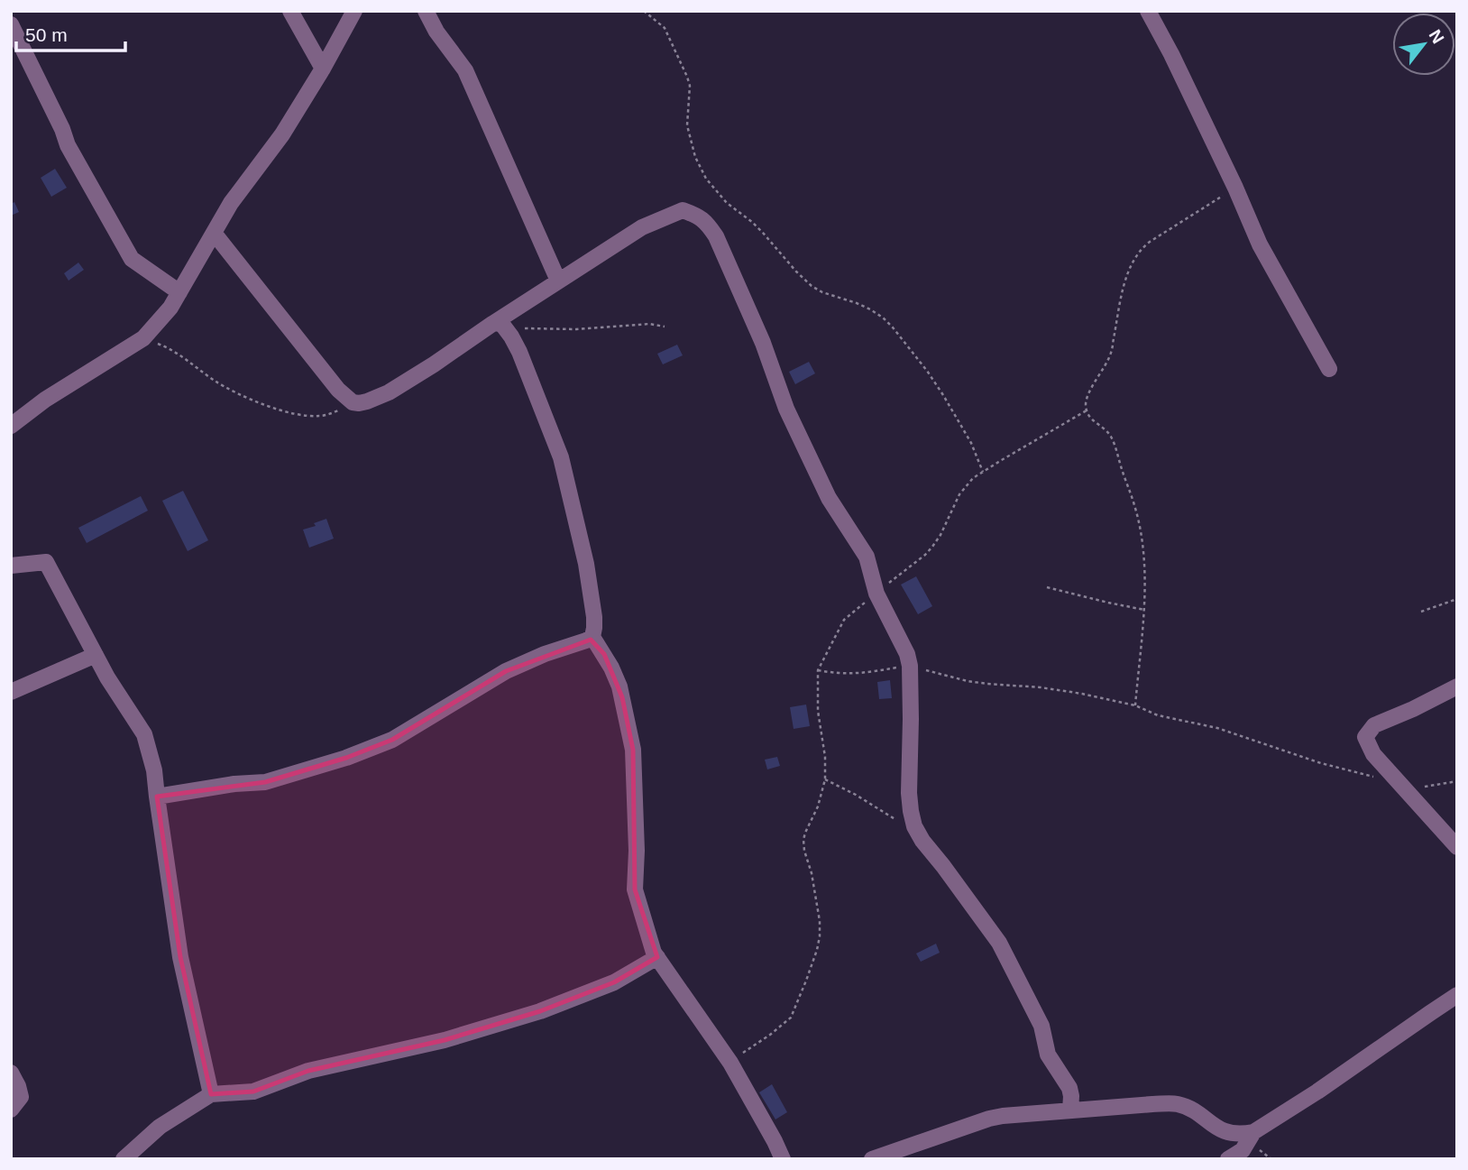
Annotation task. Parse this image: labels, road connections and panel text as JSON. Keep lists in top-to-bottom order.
{
  "scale_bar": "50 m",
  "north": "top right"
}
